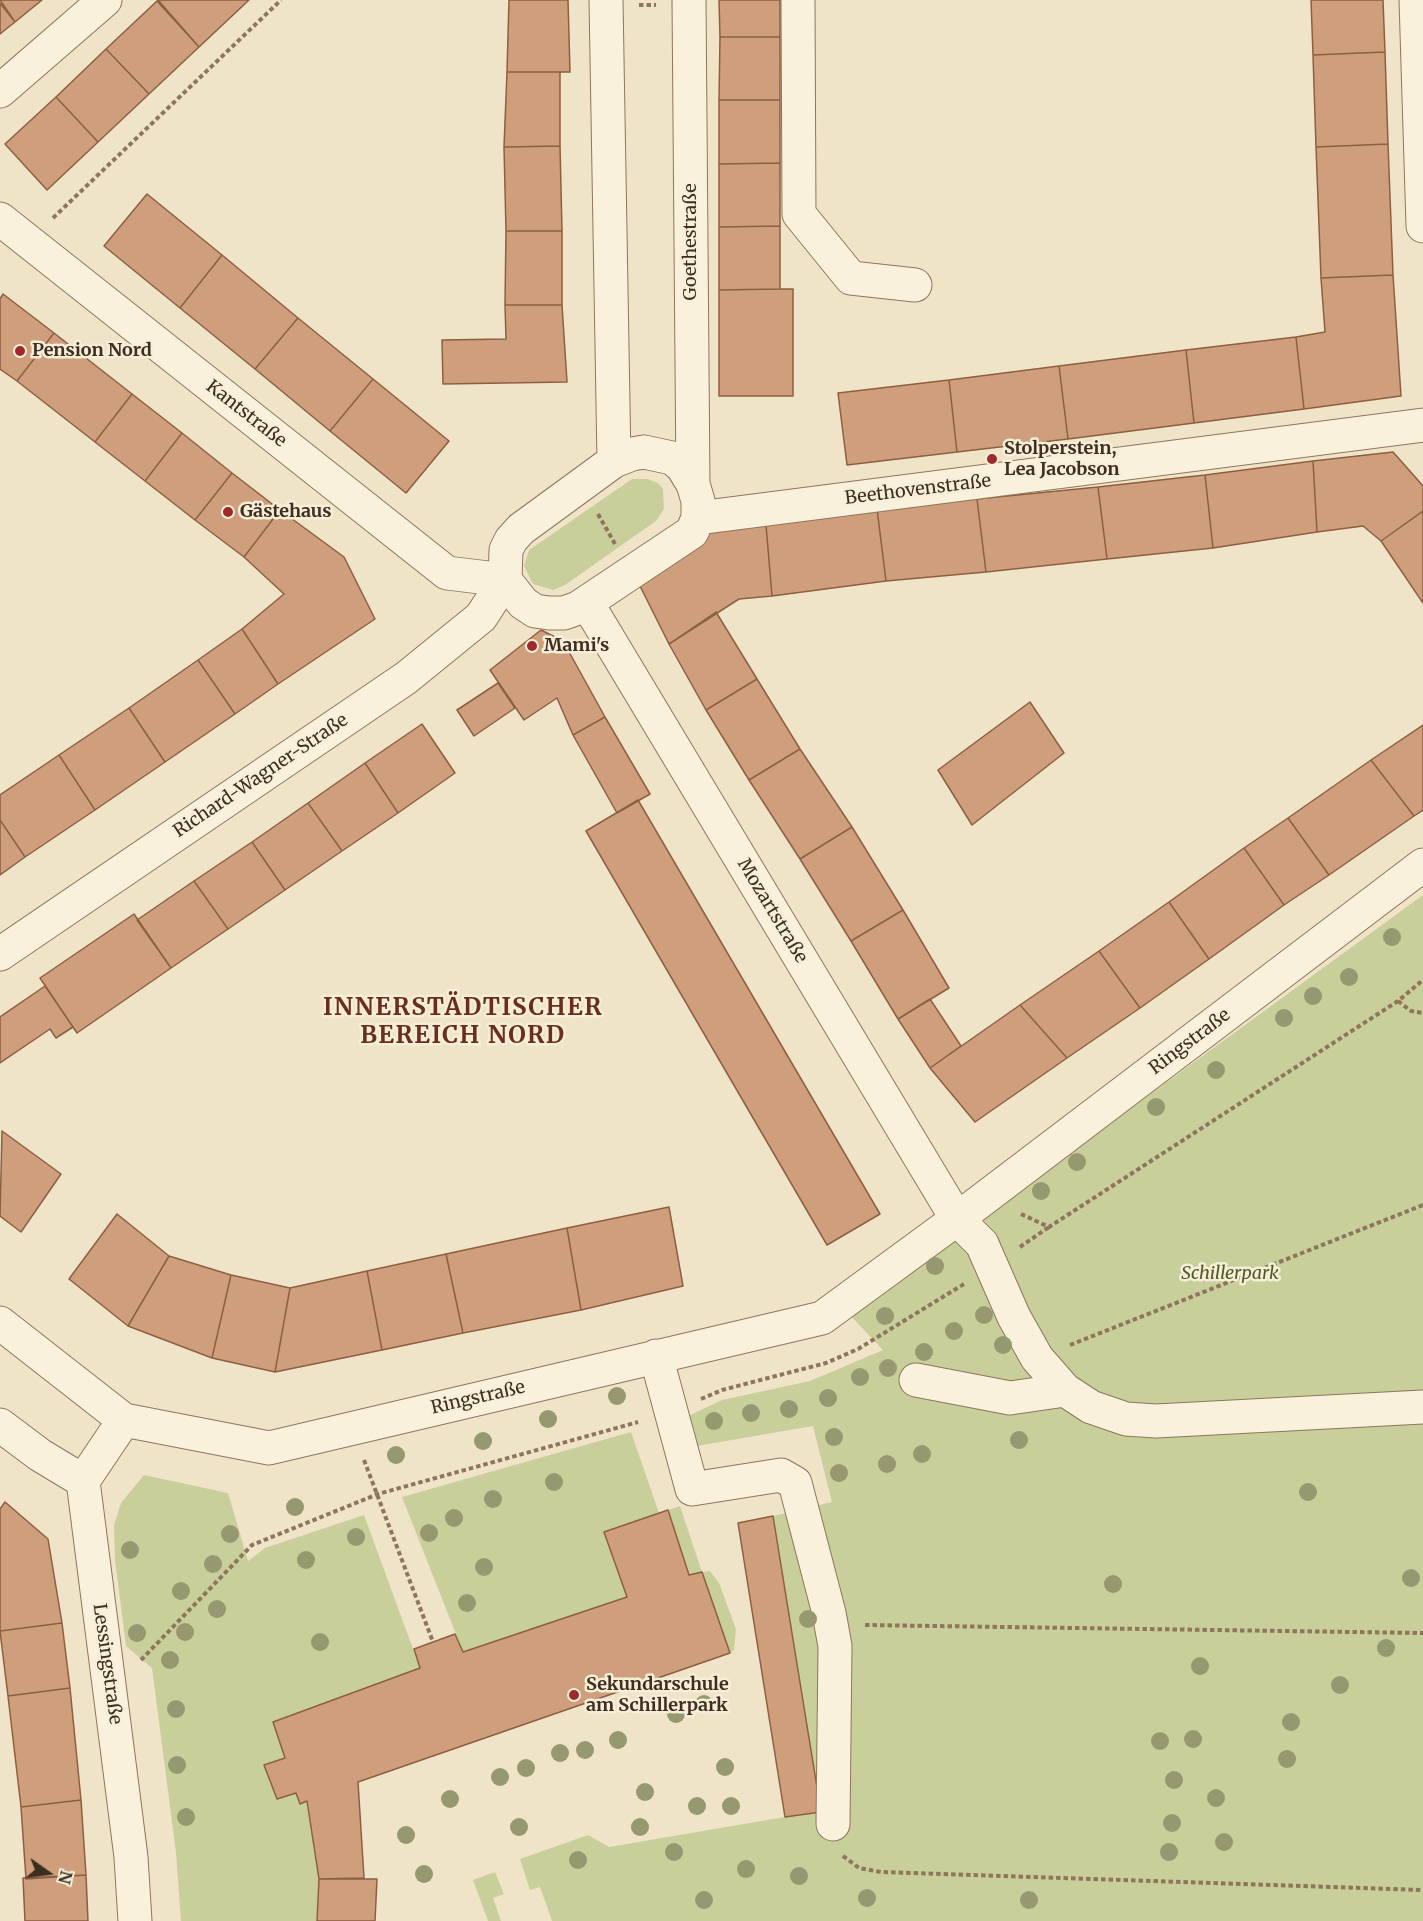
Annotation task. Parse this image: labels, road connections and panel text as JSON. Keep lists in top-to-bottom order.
{
  "streets": {
    "street": [
      "Goethestraße",
      "Kantstraße",
      "Beethovenstraße",
      "Richard-Wagner-Straße",
      "Mozartstraße",
      "Ringstraße",
      "Lessingstraße"
    ]
  },
  "crossings": [
    ["Goethestraße", "Beethovenstraße"],
    ["Kantstraße", "Richard-Wagner-Straße"],
    ["Mozartstraße", "Ringstraße"]
  ],
  "districts": ["INNERSTÄDTISCHER BEREICH NORD"],
  "parks": ["Schillerpark"],
  "places": [
    "Pension Nord",
    "Stolperstein, Lea Jacobson",
    "Gästehaus",
    "Mami's",
    "Sekundarschule am Schillerpark"
  ],
  "north": "right"
}
